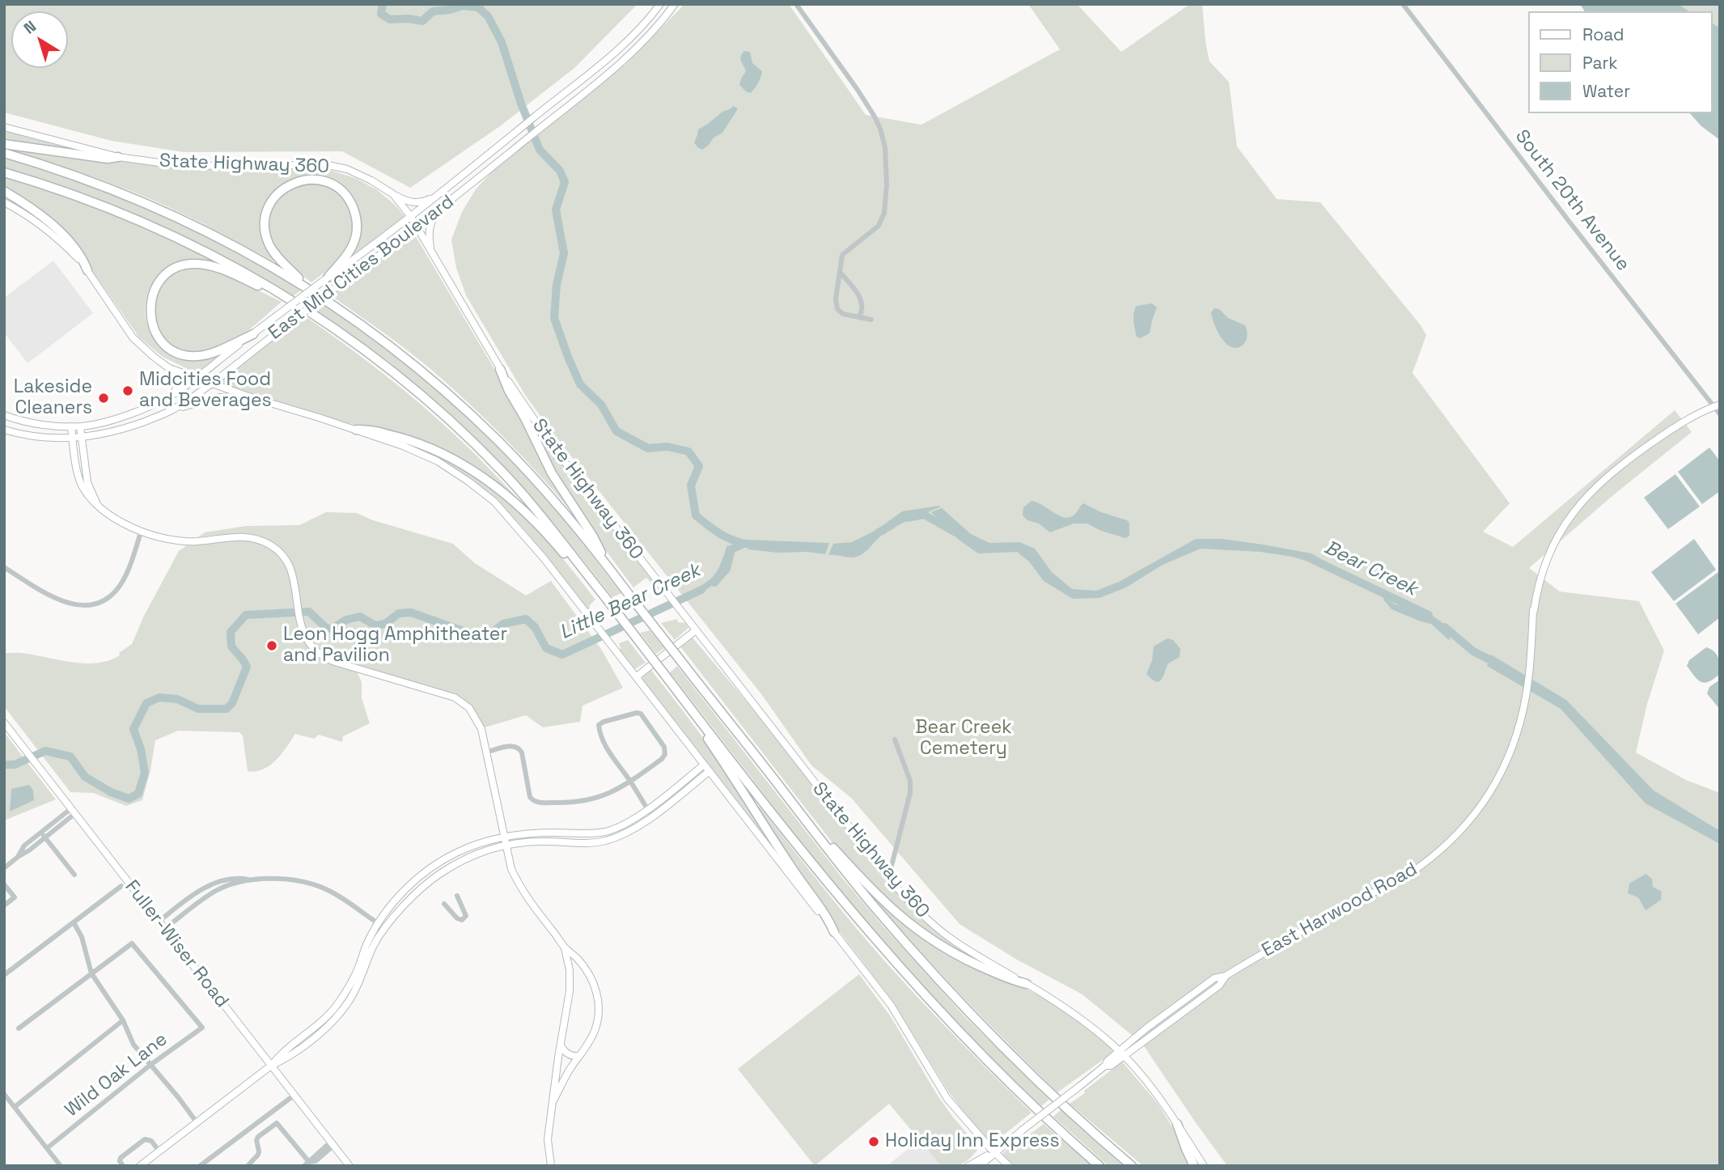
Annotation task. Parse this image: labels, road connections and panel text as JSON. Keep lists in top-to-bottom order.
{
  "streets": {
    "main road": [
      "State Highway 360",
      "East Mid Cities Boulevard",
      "East Harwood Road",
      "Fuller-Wiser Road"
    ],
    "street": ["South 20th Avenue", "Wild Oak Lane"]
  },
  "crossings": [
    ["State Highway 360", "East Mid Cities Boulevard"],
    ["State Highway 360", "East Harwood Road"],
    ["South 20th Avenue", "East Harwood Road"]
  ],
  "water": ["Bear Creek", "Little Bear Creek"],
  "parks": ["Bear Creek Cemetery"],
  "places": [
    "Midcities Food and Beverages",
    "Lakeside Cleaners",
    "Leon Hogg Amphitheater and Pavilion",
    "Holiday Inn Express"
  ],
  "legend": ["Road", "Park", "Water"],
  "north": "top left"
}
